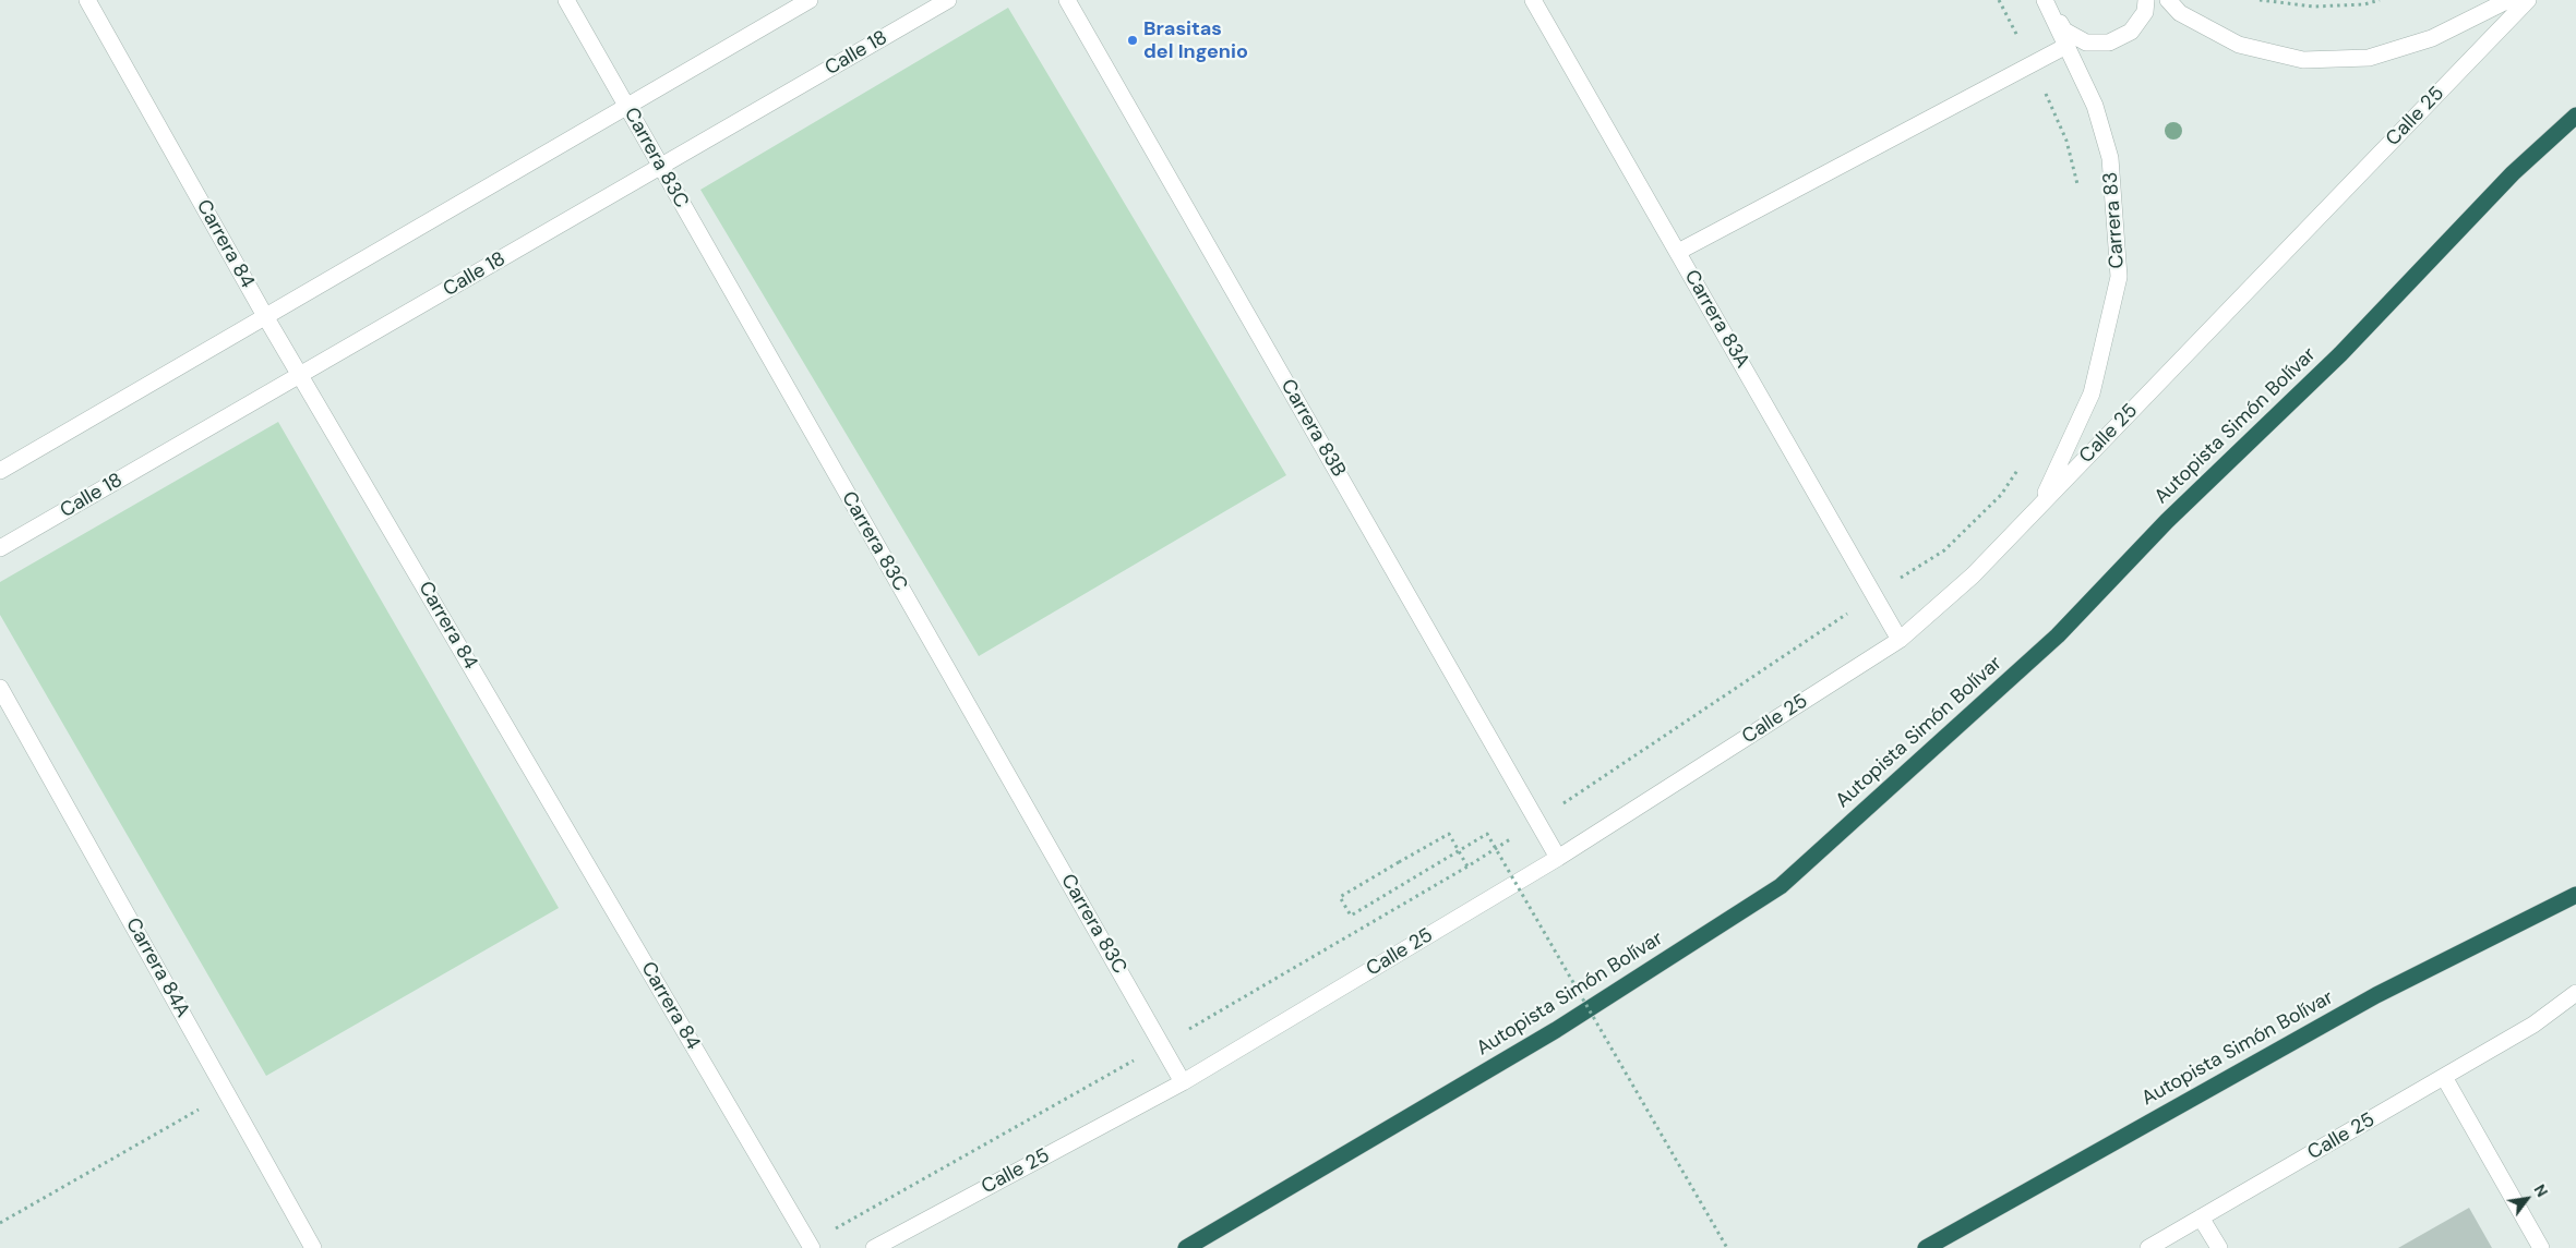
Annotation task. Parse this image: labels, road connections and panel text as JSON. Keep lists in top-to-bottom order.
{
  "streets": {
    "highway": ["Autopista Simón Bolívar"],
    "street": [
      "Calle 18",
      "Calle 25",
      "Carrera 83C",
      "Carrera 83",
      "Carrera 84",
      "Carrera 83A",
      "Carrera 83B",
      "Carrera 84A"
    ]
  },
  "crossings": [
    ["Calle 18", "Carrera 83C"],
    ["Calle 18", "Carrera 84"],
    ["Calle 25", "Carrera 83C"],
    ["Calle 25", "Carrera 83"],
    ["Calle 25", "Carrera 83A"],
    ["Calle 25", "Carrera 83B"]
  ],
  "places": ["Brasitas del Ingenio"],
  "north": "top right"
}
